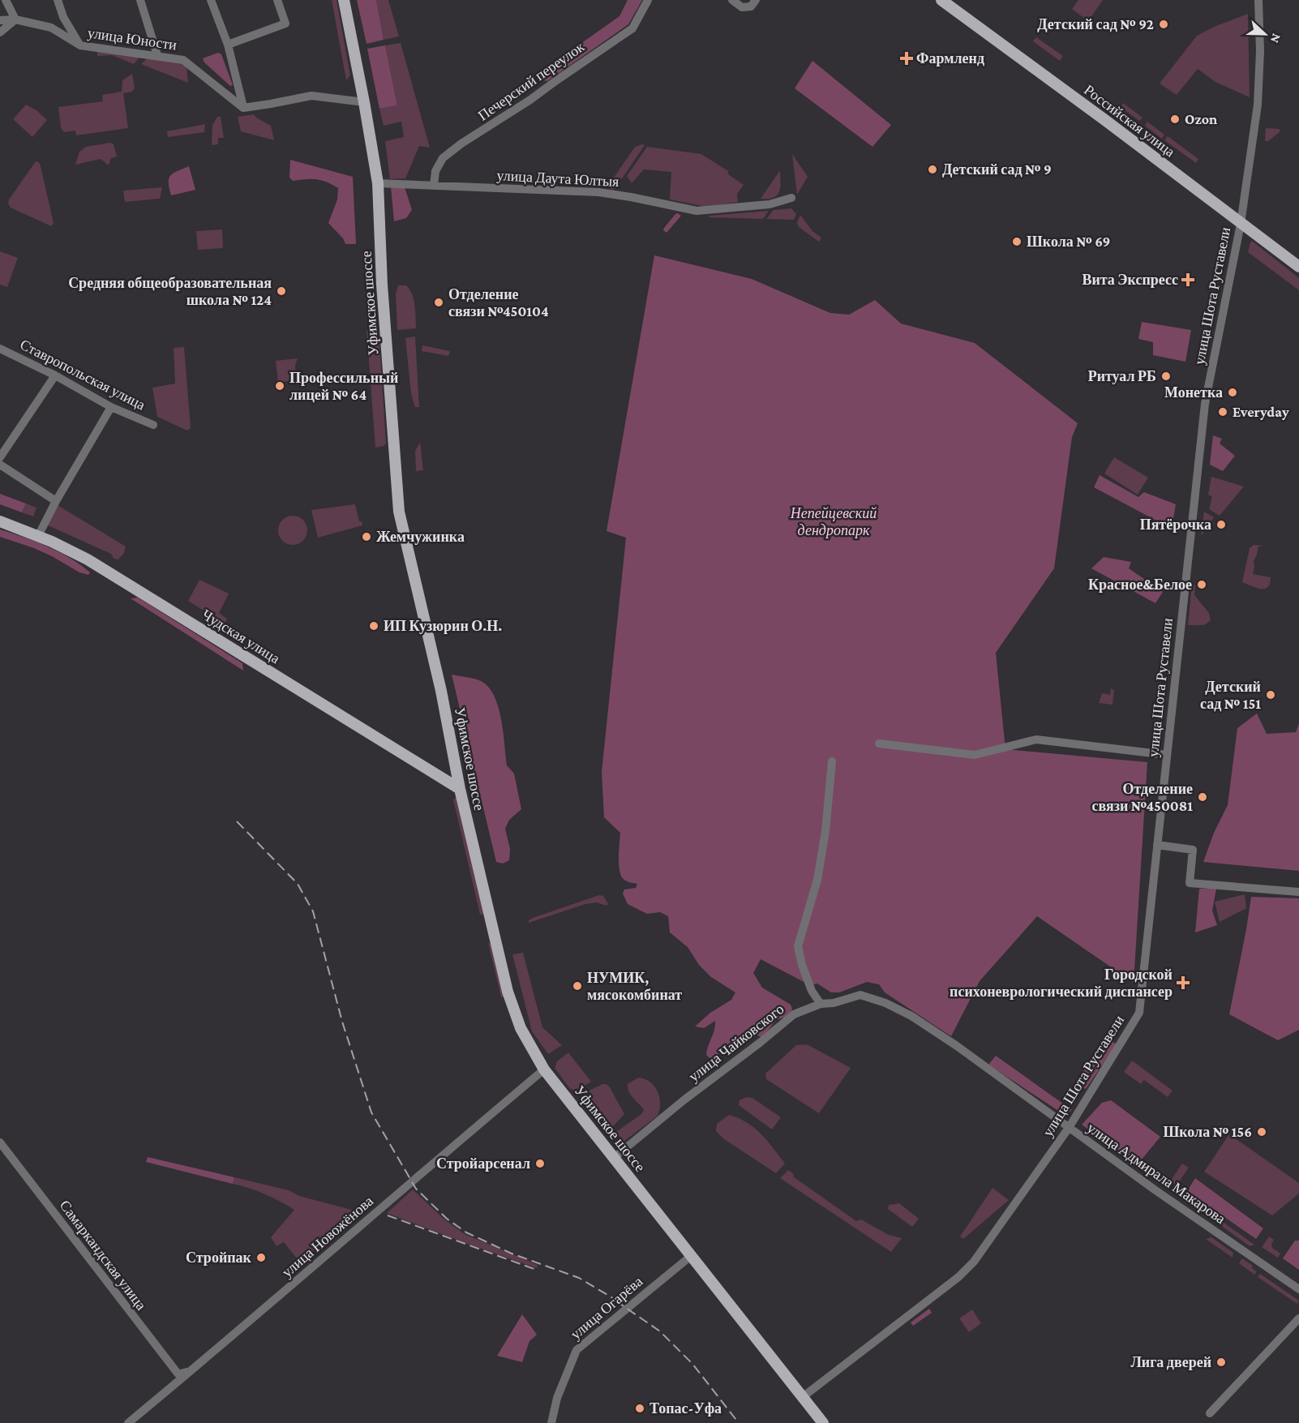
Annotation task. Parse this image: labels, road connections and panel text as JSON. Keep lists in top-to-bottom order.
{
  "streets": {
    "main road": ["Российская улица", "Уфимское шоссе", "Чудская улица"],
    "street": [
      "улица Юности",
      "Печерский переулок",
      "улица Даута Юлтыя",
      "улица Шота Руставели",
      "Ставропольская улица",
      "улица Чайковского",
      "улица Адмирала Макарова",
      "улица Новожёнова",
      "Самаркандская улица",
      "улица Огарёва"
    ]
  },
  "crossings": [
    ["Печерский переулок", "улица Даута Юлтыя"],
    ["Российская улица", "улица Шота Руставели"],
    ["улица Даута Юлтыя", "Уфимское шоссе"],
    ["улица Шота Руставели", "Уфимское шоссе"],
    ["улица Шота Руставели", "улица Адмирала Макарова"],
    ["Уфимское шоссе", "Чудская улица"],
    ["Уфимское шоссе", "улица Чайковского"],
    ["Уфимское шоссе", "улица Новожёнова"],
    ["Уфимское шоссе", "улица Огарёва"],
    ["улица Чайковского", "улица Адмирала Макарова"],
    ["улица Новожёнова", "Самаркандская улица"]
  ],
  "parks": ["Непейцевский дендропарк"],
  "places": {
    "other": [
      "Детский сад № 92",
      "Ozon",
      "Детский сад № 9",
      "Школа № 69",
      "Средняя общеобразовательная школа № 124",
      "Отделение связи №450104",
      "Ритуал РБ",
      "Профессильный лицей № 64",
      "Монетка",
      "Everyday",
      "Пятёрочка",
      "Жемчужинка",
      "Красное&Белое",
      "ИП Кузюрин О.Н.",
      "Детский сад № 151",
      "Отделение связи №450081",
      "НУМИК, мясокомбинат",
      "Школа № 156",
      "Стройарсенал",
      "Стройпак",
      "Лига дверей",
      "Топас-Уфа"
    ],
    "health": ["Фармленд", "Вита Экспресс", "Городской психоневрологический диспансер"]
  },
  "north": "right"
}
